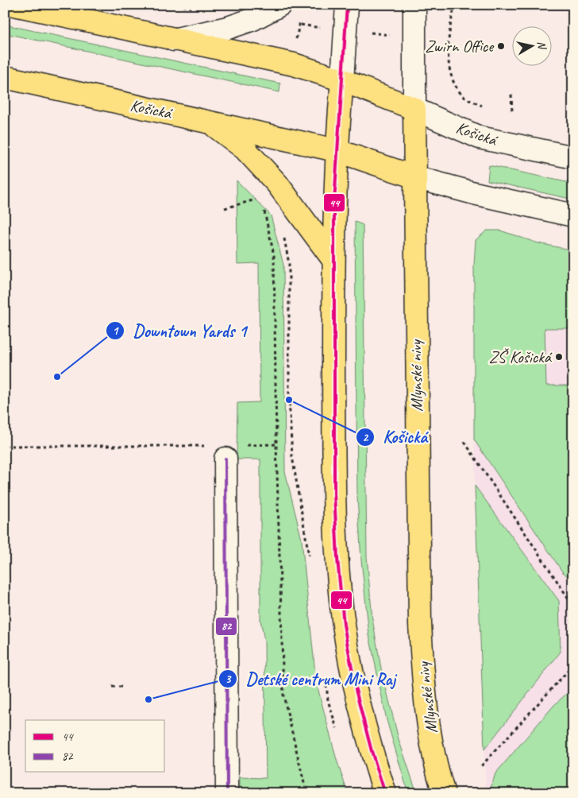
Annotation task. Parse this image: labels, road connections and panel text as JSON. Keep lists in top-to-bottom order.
{
  "streets": {
    "main road": ["Košická", "Mlynské nivy"]
  },
  "crossings": [
    ["Košická", "Mlynské nivy"]
  ],
  "places": [
    "Zwirn Office",
    "ZŠ Košická",
    "Downtown Yards 1",
    "Košická",
    "Detské centrum Mini Raj"
  ],
  "lines": ["transit line 44", "transit line 82"],
  "legend": ["44", "82"],
  "north": "right"
}
